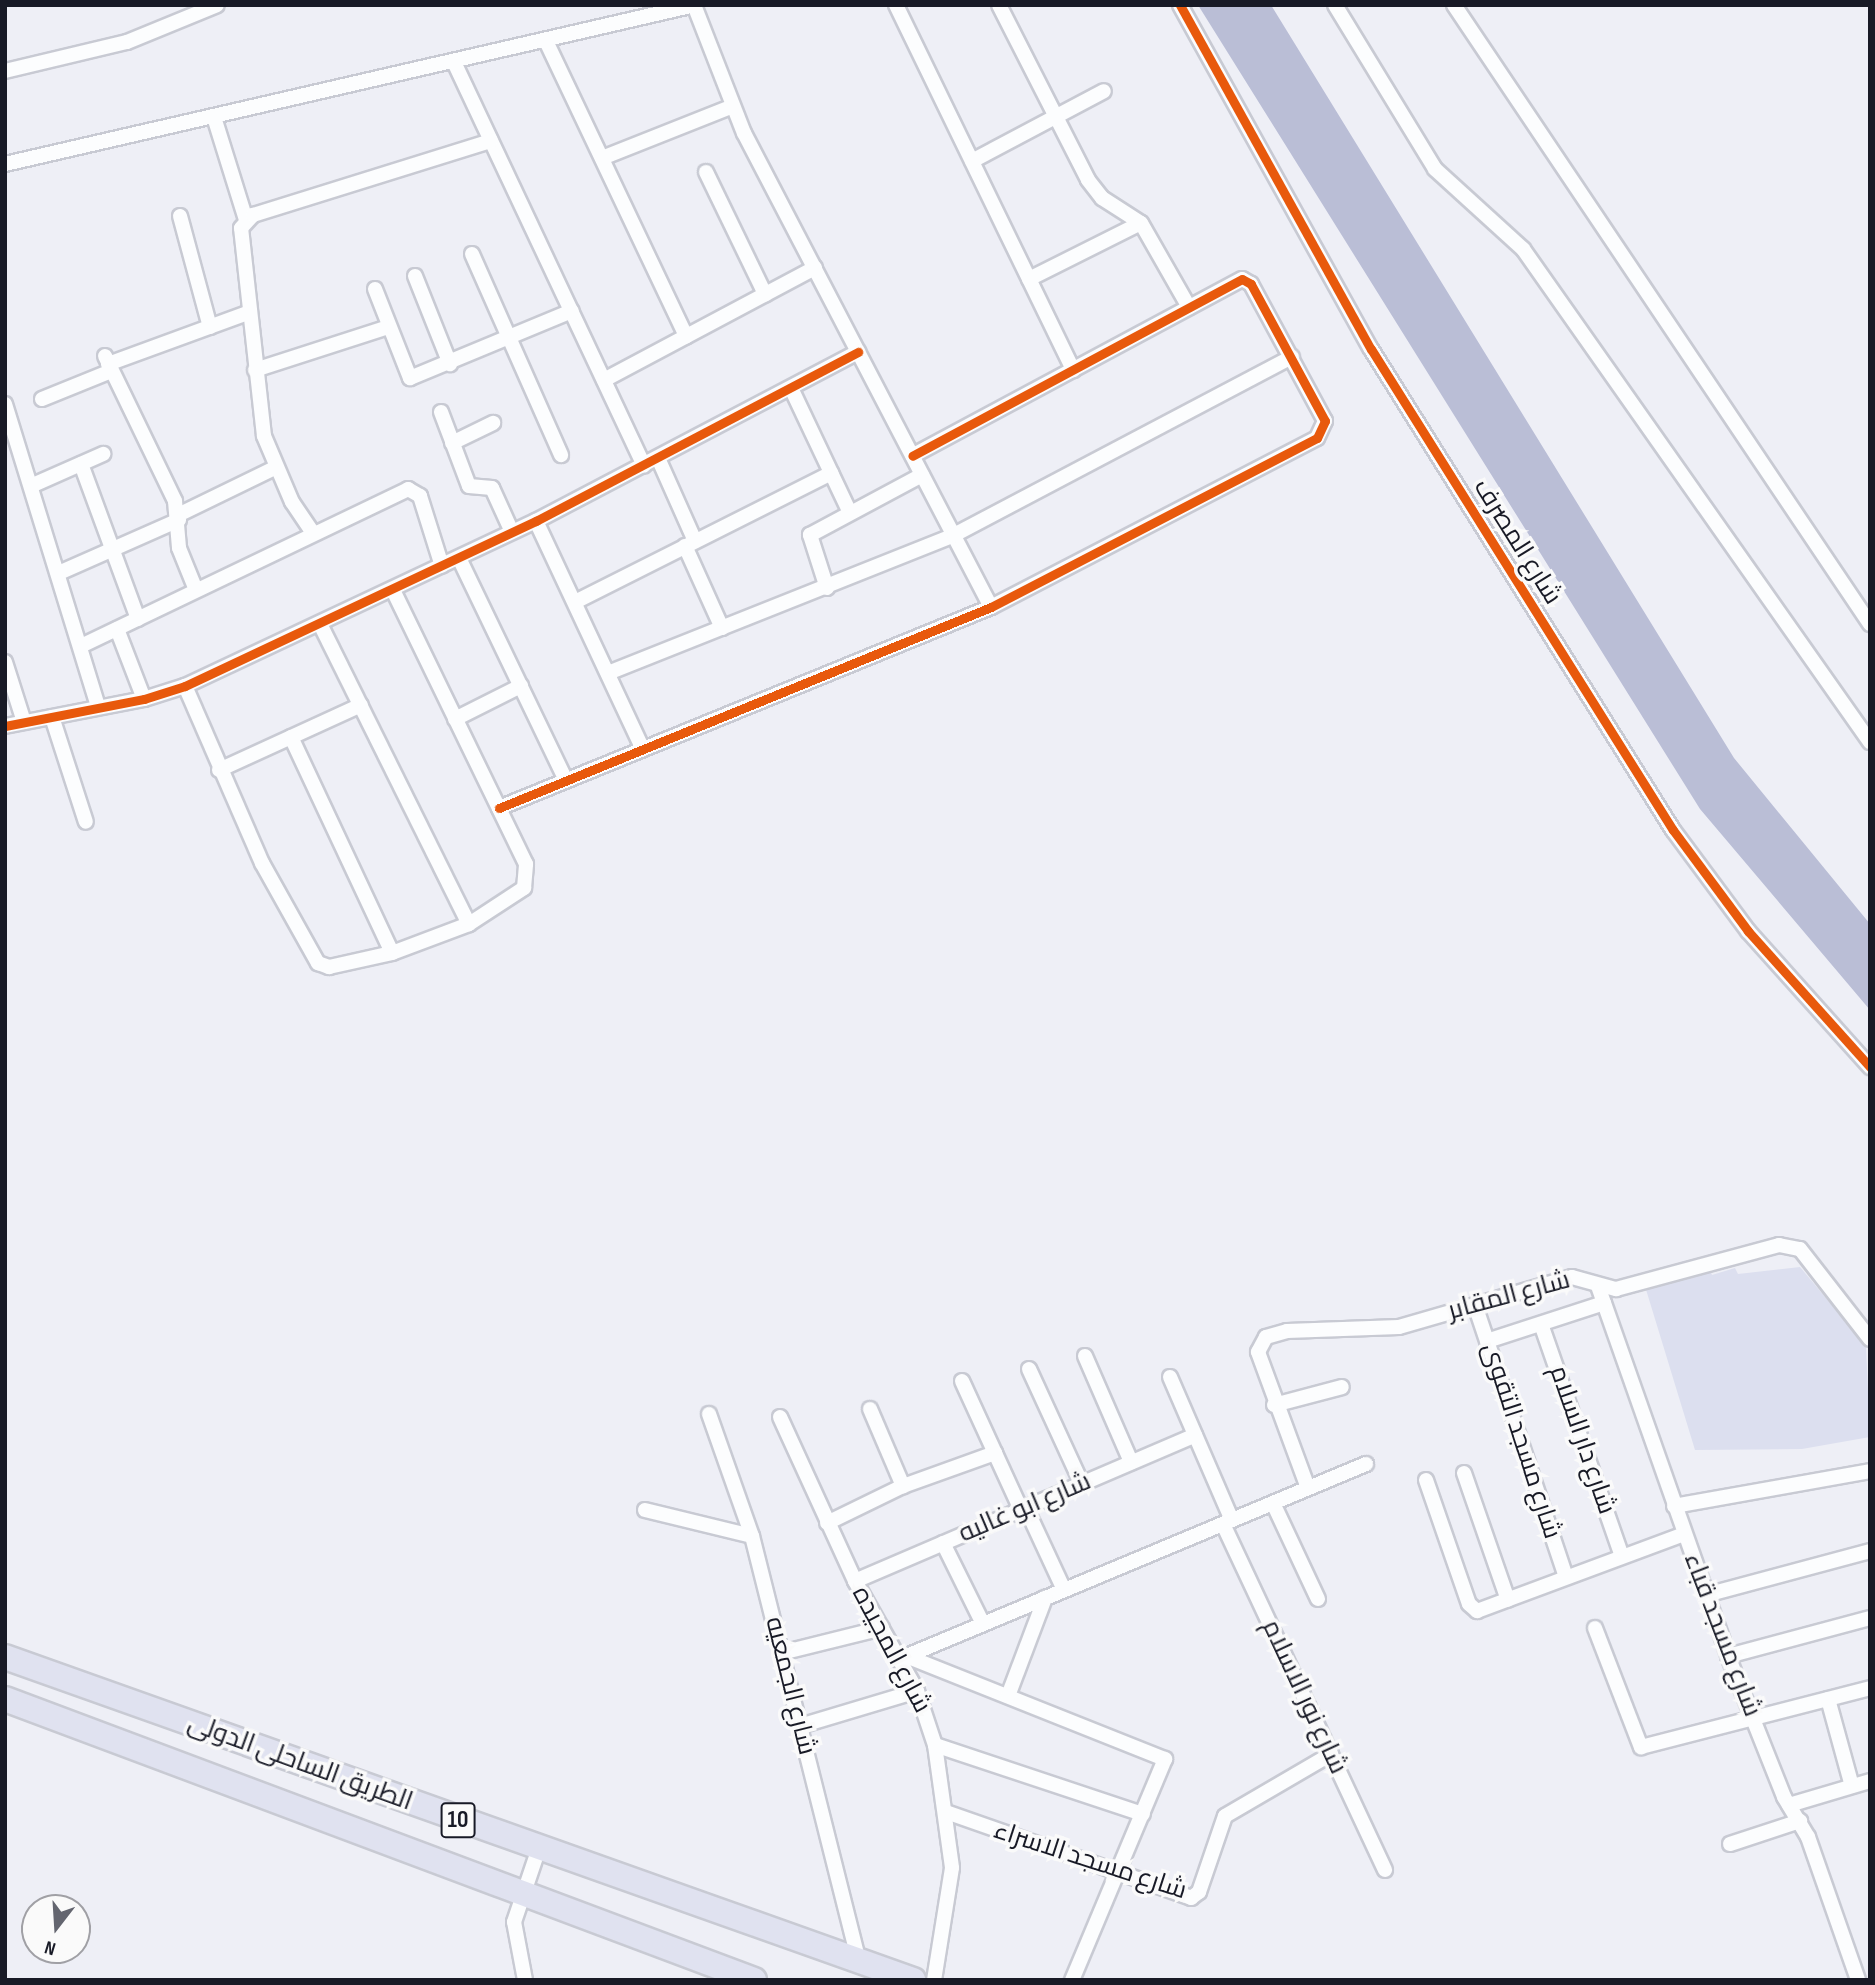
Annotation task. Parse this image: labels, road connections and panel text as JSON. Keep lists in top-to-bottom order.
{
  "streets": {
    "highway": ["الطريق الساحلى الدولى", "10"],
    "street": [
      "شارع المصرف",
      "شارع المقابر",
      "شارع دار السلام",
      "شارع مسجد التقوى",
      "شارع ابو غاليه",
      "شارع مسجد قباء",
      "شارع المجيده",
      "شارع الجمعيه",
      "شارع نور الاسلام",
      "شارع مسجد الاسراء"
    ]
  },
  "crossings": [
    ["شارع المقابر", "شارع مسجد التقوى"],
    ["شارع المقابر", "شارع مسجد قباء"],
    ["شارع ابو غاليه", "شارع المجيده"],
    ["شارع ابو غاليه", "شارع نور الاسلام"],
    ["شارع المجيده", "شارع مسجد الاسراء"],
    ["شارع الجمعيه", "الطريق الساحلى الدولى"],
    ["شارع نور الاسلام", "شارع مسجد الاسراء"]
  ],
  "north": "bottom"
}
